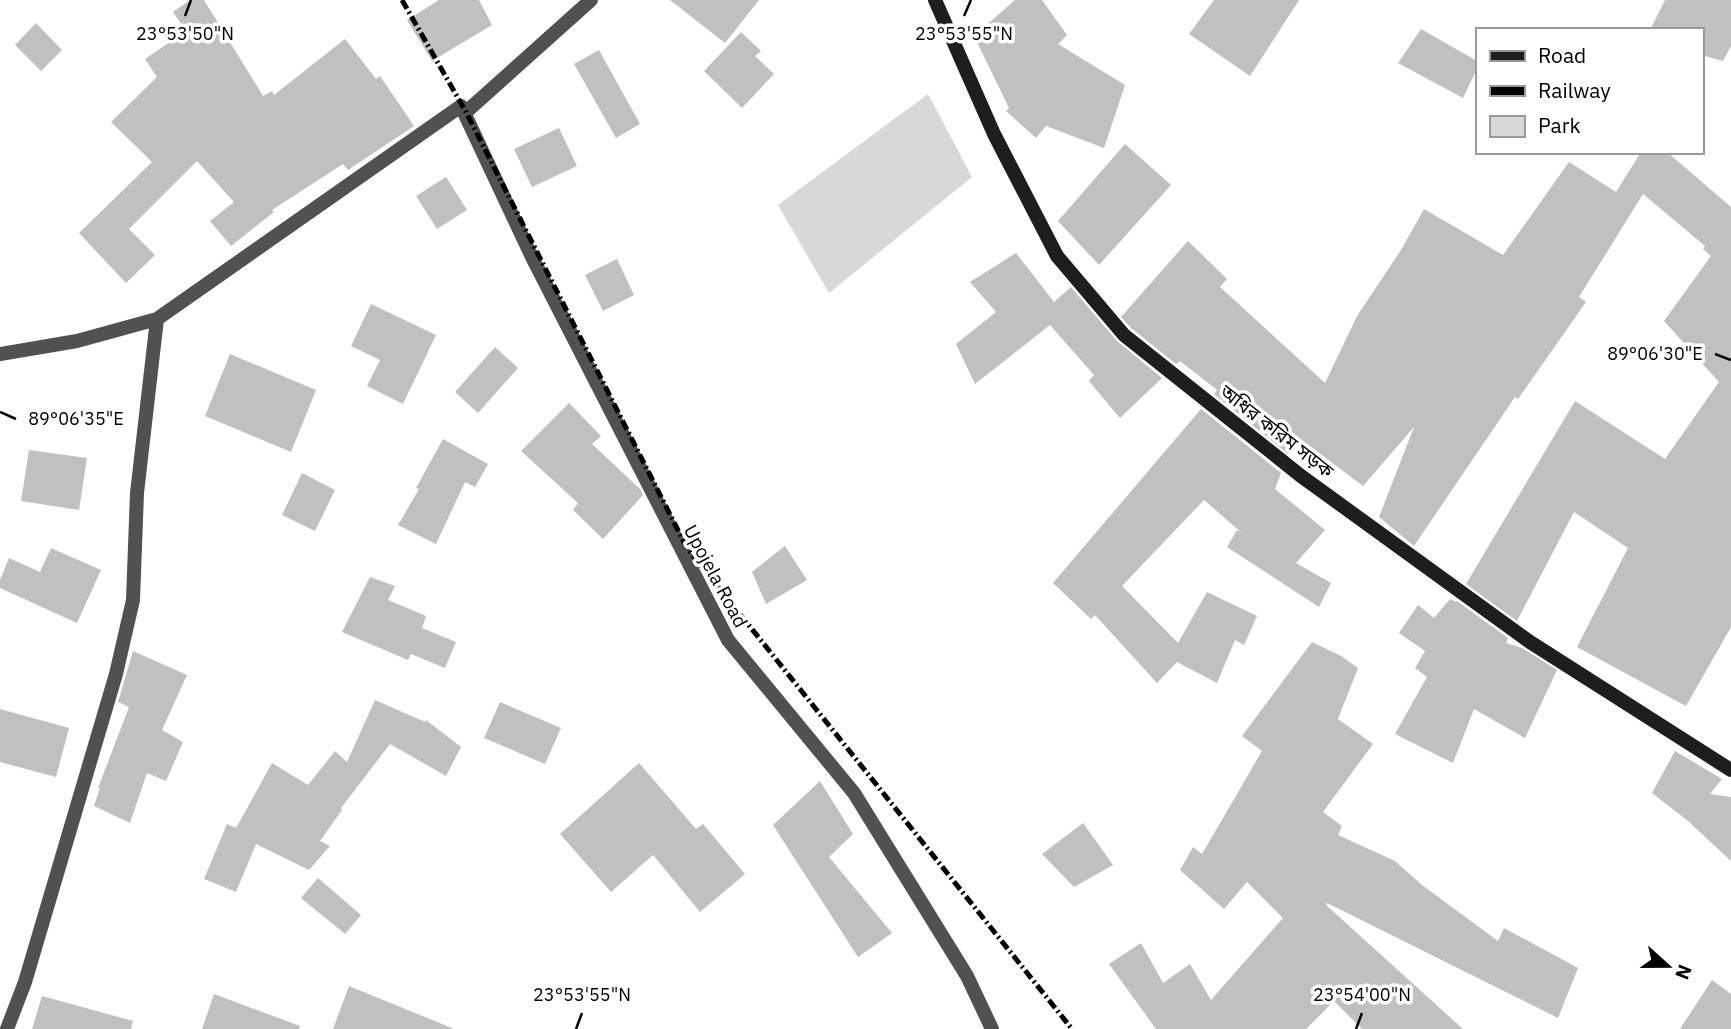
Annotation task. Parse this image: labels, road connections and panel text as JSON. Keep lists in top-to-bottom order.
{
  "streets": {
    "main road": ["অধির করিম সড়ক"],
    "street": ["Upojela Road"]
  },
  "legend": ["Road", "Railway", "Park"],
  "north": "right",
  "coordinates": [
    "23°53'50\"N",
    "23°53'55\"N",
    "89°06'30\"E",
    "89°06'35\"E",
    "23°54'00\"N"
  ]
}
